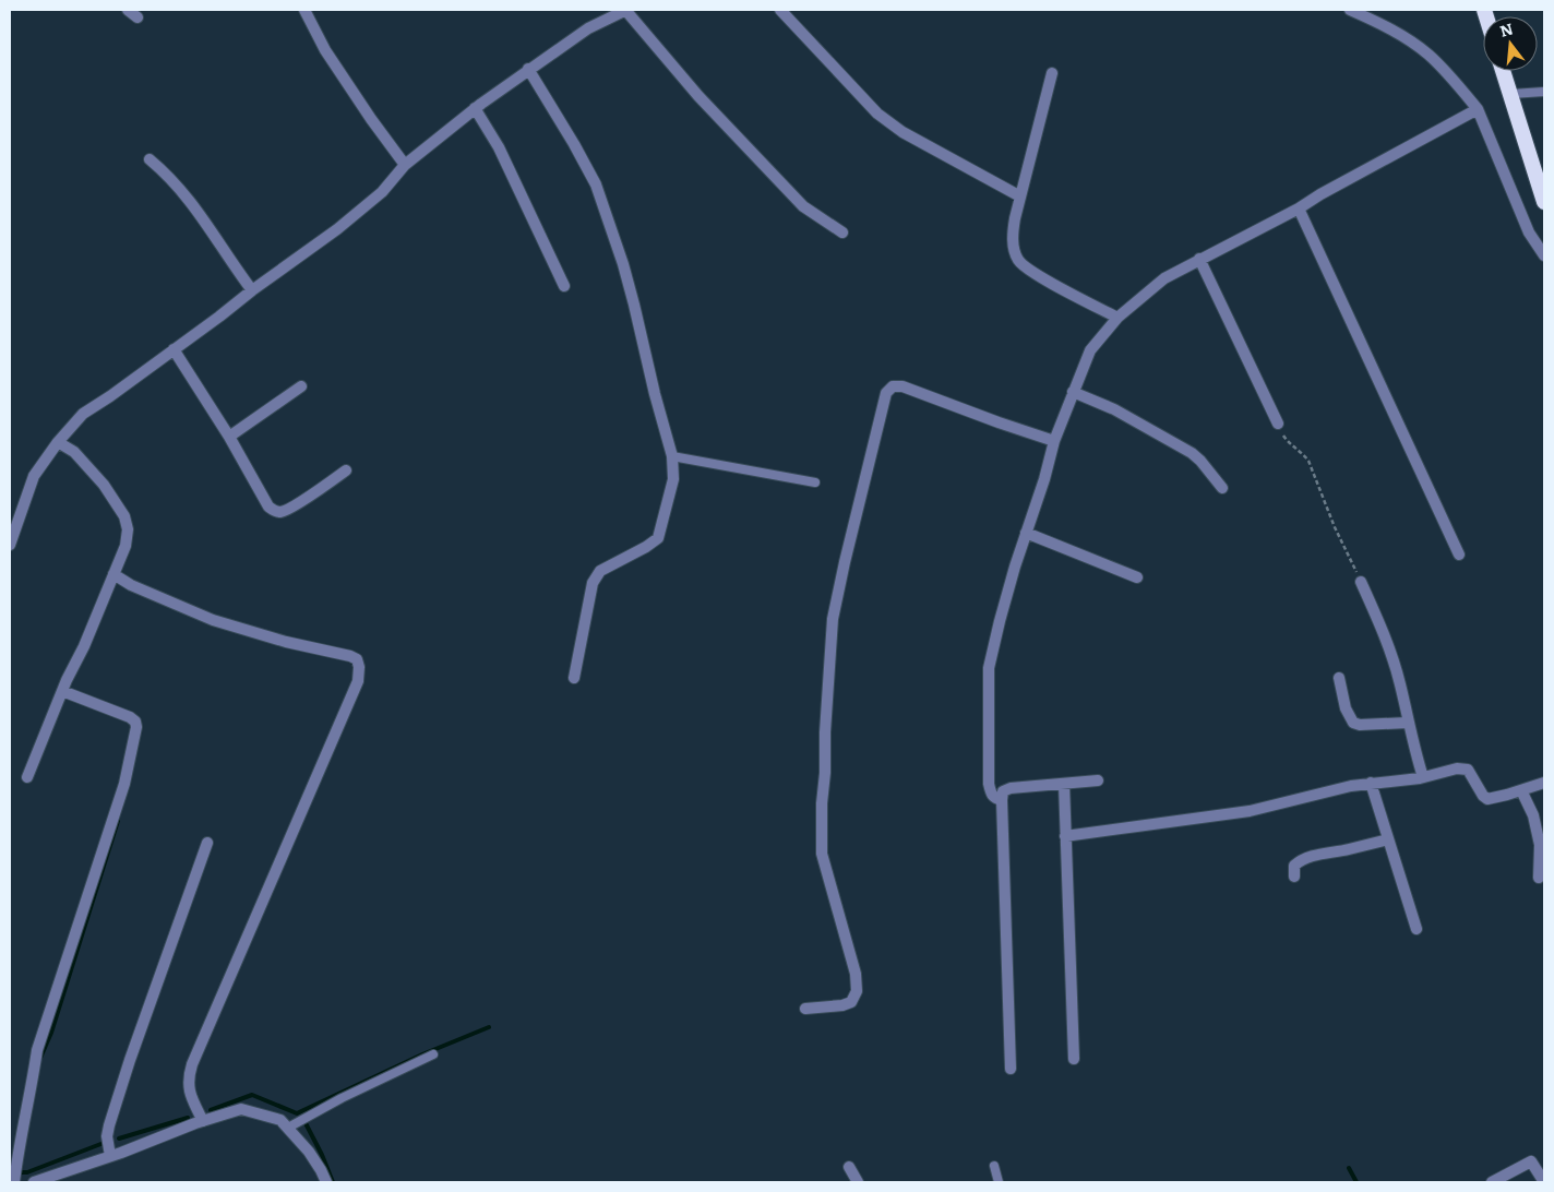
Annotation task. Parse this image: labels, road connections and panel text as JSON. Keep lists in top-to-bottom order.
{
  "north": "top"
}
